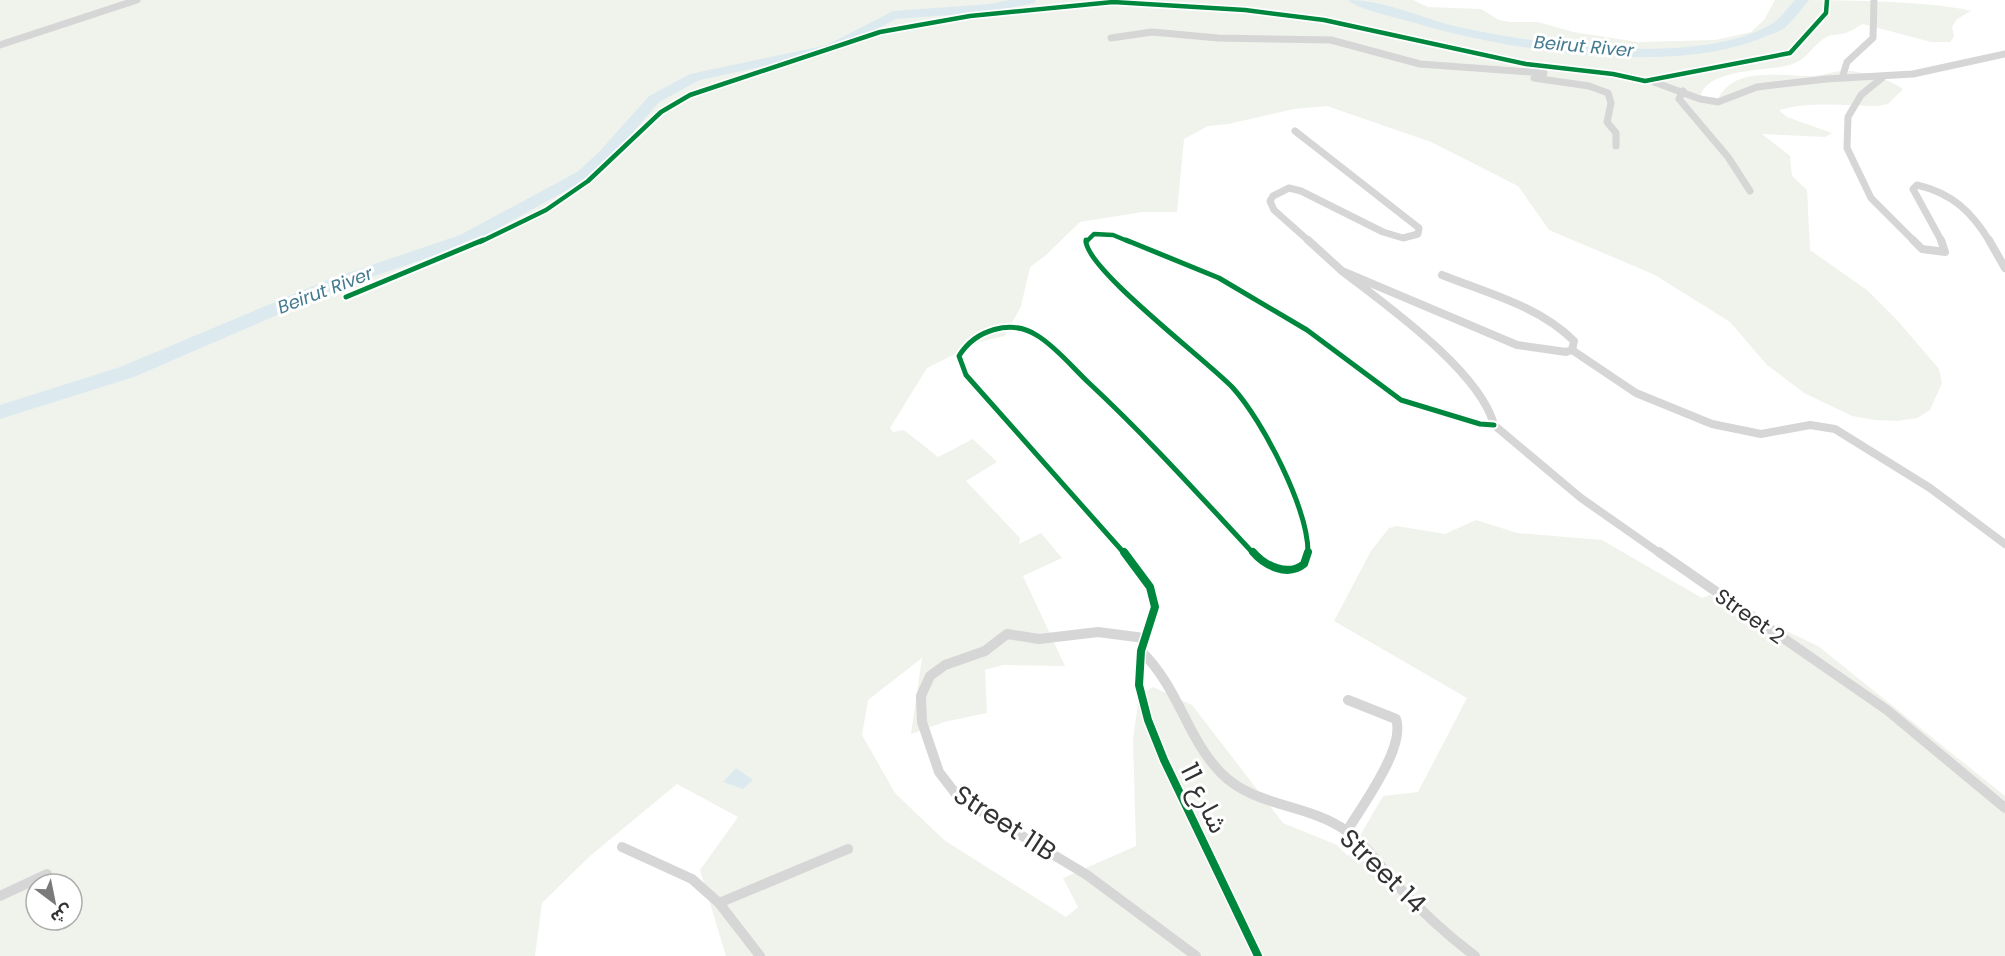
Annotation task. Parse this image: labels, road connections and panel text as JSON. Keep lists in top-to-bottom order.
{
  "streets": {
    "street": [
      "Street 2",
      "شارع 11",
      "Street 11B",
      "Street 14"
    ]
  },
  "crossings": [
    ["Street 2", "شارع 11"],
    ["شارع 11", "Street 11B"],
    ["شارع 11", "Street 14"]
  ],
  "water": ["Beirut River"],
  "north": "bottom right"
}
